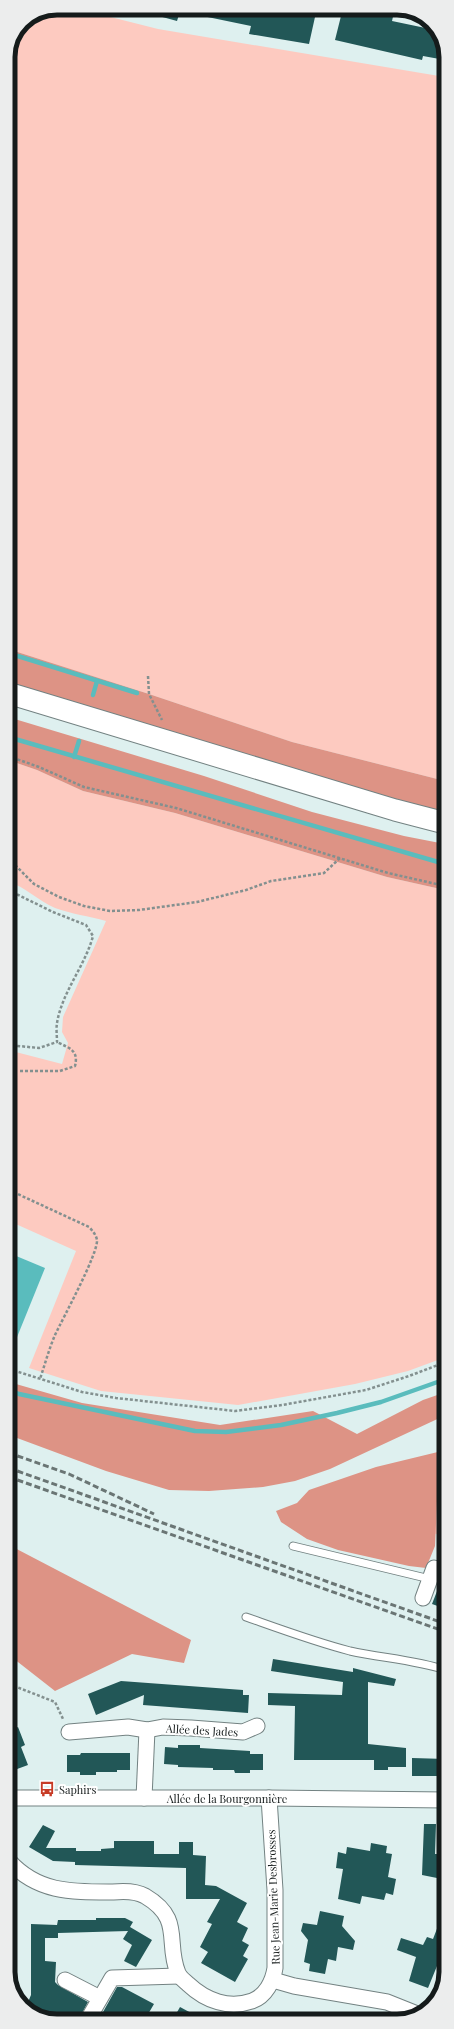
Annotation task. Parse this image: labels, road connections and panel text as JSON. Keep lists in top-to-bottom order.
{
  "streets": {
    "street": ["Allée des Jades", "Allée de la Bourgonnière", "Rue Jean-Marie Desbrosses"]
  },
  "crossings": [
    ["Allée de la Bourgonnière", "Rue Jean-Marie Desbrosses"]
  ],
  "places": {
    "bus stop": ["Saphirs"]
  }
}
